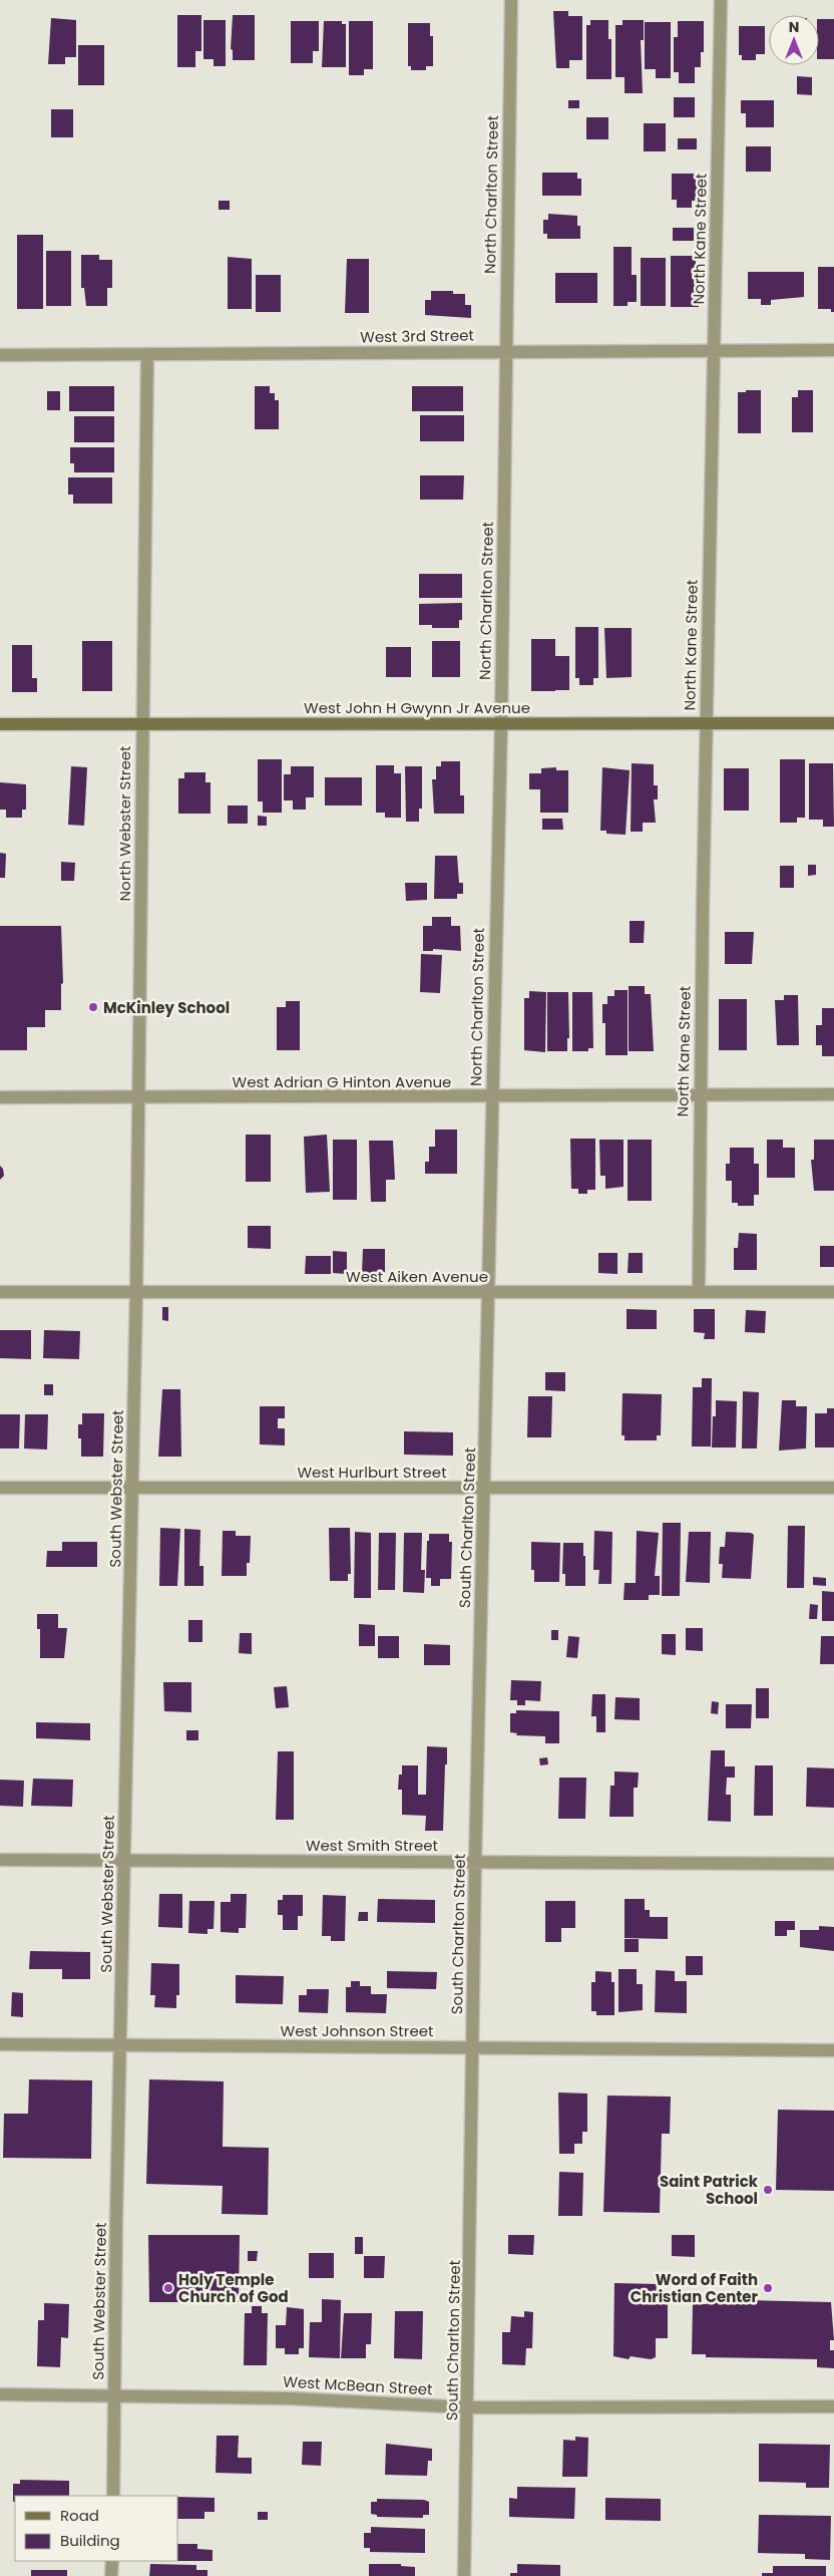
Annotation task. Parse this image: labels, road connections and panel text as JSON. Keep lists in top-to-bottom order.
{
  "streets": {
    "street": [
      "North Charlton Street",
      "North Kane Street",
      "West 3rd Street",
      "West John H Gwynn Jr Avenue",
      "North Webster Street",
      "West Adrian G Hinton Avenue",
      "West Aiken Avenue",
      "West Hurlburt Street",
      "South Webster Street",
      "South Charlton Street",
      "West Smith Street",
      "West Johnson Street",
      "West McBean Street"
    ]
  },
  "crossings": [
    ["North Charlton Street", "West 3rd Street"],
    ["North Charlton Street", "West John H Gwynn Jr Avenue"],
    ["North Charlton Street", "West Adrian G Hinton Avenue"],
    ["North Charlton Street", "West Aiken Avenue"],
    ["North Charlton Street", "South Charlton Street"],
    ["North Kane Street", "West 3rd Street"],
    ["North Kane Street", "West John H Gwynn Jr Avenue"],
    ["North Kane Street", "West Adrian G Hinton Avenue"],
    ["North Kane Street", "West Aiken Avenue"],
    ["West 3rd Street", "North Webster Street"],
    ["West John H Gwynn Jr Avenue", "North Webster Street"],
    ["North Webster Street", "West Adrian G Hinton Avenue"],
    ["North Webster Street", "West Aiken Avenue"],
    ["North Webster Street", "South Webster Street"],
    ["West Aiken Avenue", "South Webster Street"],
    ["West Aiken Avenue", "South Charlton Street"],
    ["West Hurlburt Street", "South Webster Street"],
    ["West Hurlburt Street", "South Charlton Street"],
    ["South Webster Street", "West Smith Street"],
    ["South Webster Street", "West Johnson Street"],
    ["South Webster Street", "West McBean Street"],
    ["South Charlton Street", "West Smith Street"],
    ["South Charlton Street", "West Johnson Street"],
    ["South Charlton Street", "West McBean Street"]
  ],
  "places": [
    "McKinley School",
    "Saint Patrick School",
    "Holy Temple Church of God",
    "Word of Faith Christian Center"
  ],
  "legend": ["Road", "Building"],
  "north": "top"
}
